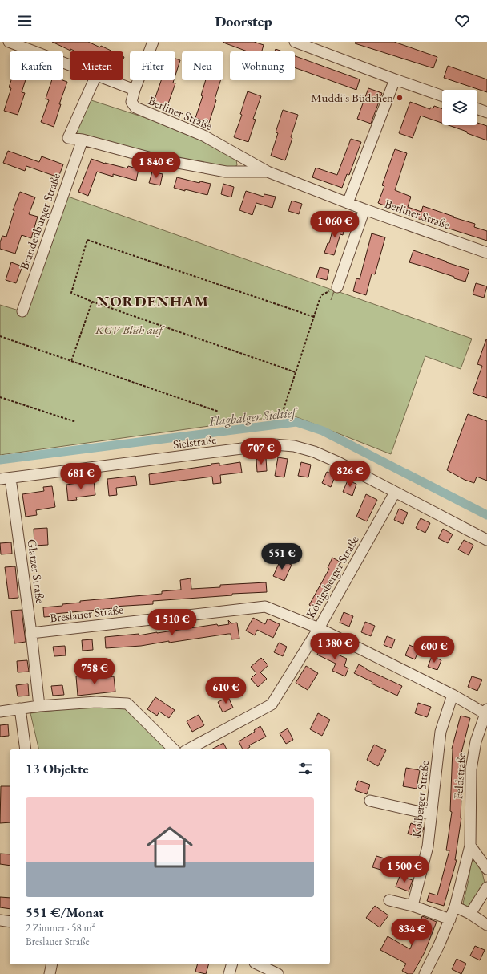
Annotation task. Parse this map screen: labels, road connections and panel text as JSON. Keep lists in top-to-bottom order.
{
  "streets": {
    "street": [
      "Berliner Straße",
      "Brandenburger Straße",
      "Sielstraße",
      "Glatzer Straße",
      "Königsberger Straße",
      "Breslauer Straße",
      "Feldstraße",
      "Kolberger Straße"
    ]
  },
  "crossings": [
    ["Berliner Straße", "Brandenburger Straße"],
    ["Sielstraße", "Glatzer Straße"],
    ["Sielstraße", "Königsberger Straße"],
    ["Glatzer Straße", "Breslauer Straße"],
    ["Königsberger Straße", "Breslauer Straße"],
    ["Breslauer Straße", "Feldstraße"],
    ["Breslauer Straße", "Kolberger Straße"]
  ],
  "districts": ["NORDENHAM"],
  "water": ["Flagbalger Sieltief"],
  "parks": ["KGV Blüh auf"],
  "places": ["Muddi's Büdchen"],
  "page": {
    "header": "Doorstep",
    "chip": [
      "Kaufen",
      "Mieten",
      "Filter",
      "Neu",
      "Wohnung"
    ],
    "price": [
      "1 840 €",
      "1 060 €",
      "707 €",
      "826 €",
      "681 €",
      "551 €",
      "1 510 €",
      "1 380 €",
      "600 €",
      "758 €",
      "610 €",
      "1 500 €",
      "834 €"
    ],
    "heading": "13 Objekte",
    "list": [
      {
        "name": "551 €/Monat",
        "note": "2 Zimmer · 58 m² · Breslauer Straße"
      }
    ]
  }
}
